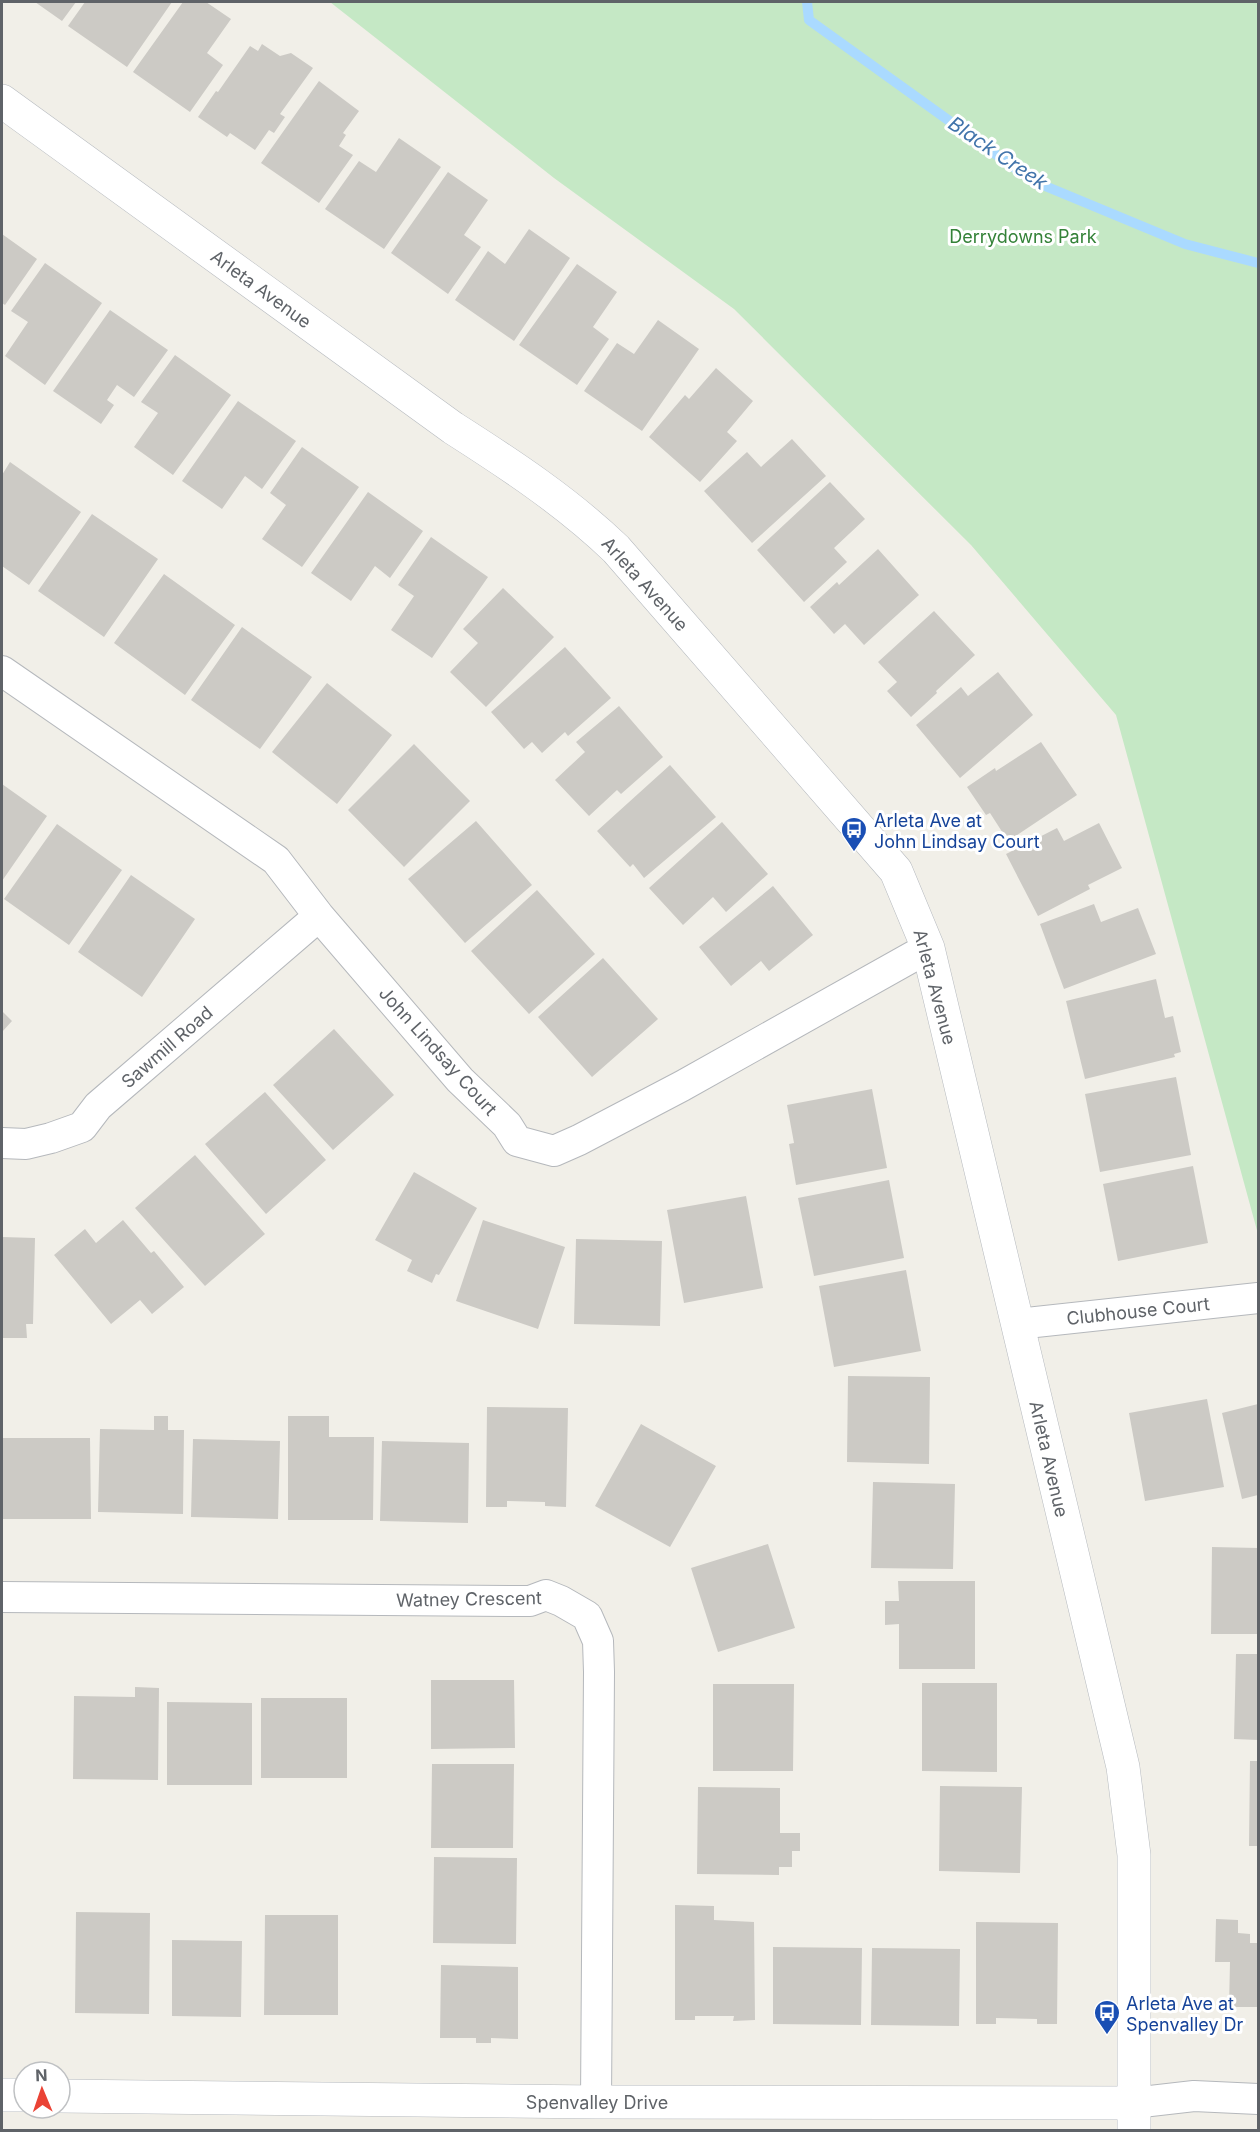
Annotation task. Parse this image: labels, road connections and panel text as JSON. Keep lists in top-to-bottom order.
{
  "streets": {
    "street": [
      "Arleta Avenue",
      "Sawmill Road",
      "John Lindsay Court",
      "Clubhouse Court",
      "Watney Crescent",
      "Spenvalley Drive"
    ]
  },
  "crossings": [
    ["Arleta Avenue", "John Lindsay Court"],
    ["Arleta Avenue", "Clubhouse Court"],
    ["Arleta Avenue", "Spenvalley Drive"],
    ["Sawmill Road", "John Lindsay Court"],
    ["Watney Crescent", "Spenvalley Drive"]
  ],
  "water": ["Black Creek"],
  "parks": ["Derrydowns Park"],
  "places": {
    "bus stop": ["Arleta Ave at John Lindsay Court", "Arleta Ave at Spenvalley Dr"]
  },
  "north": "top"
}
